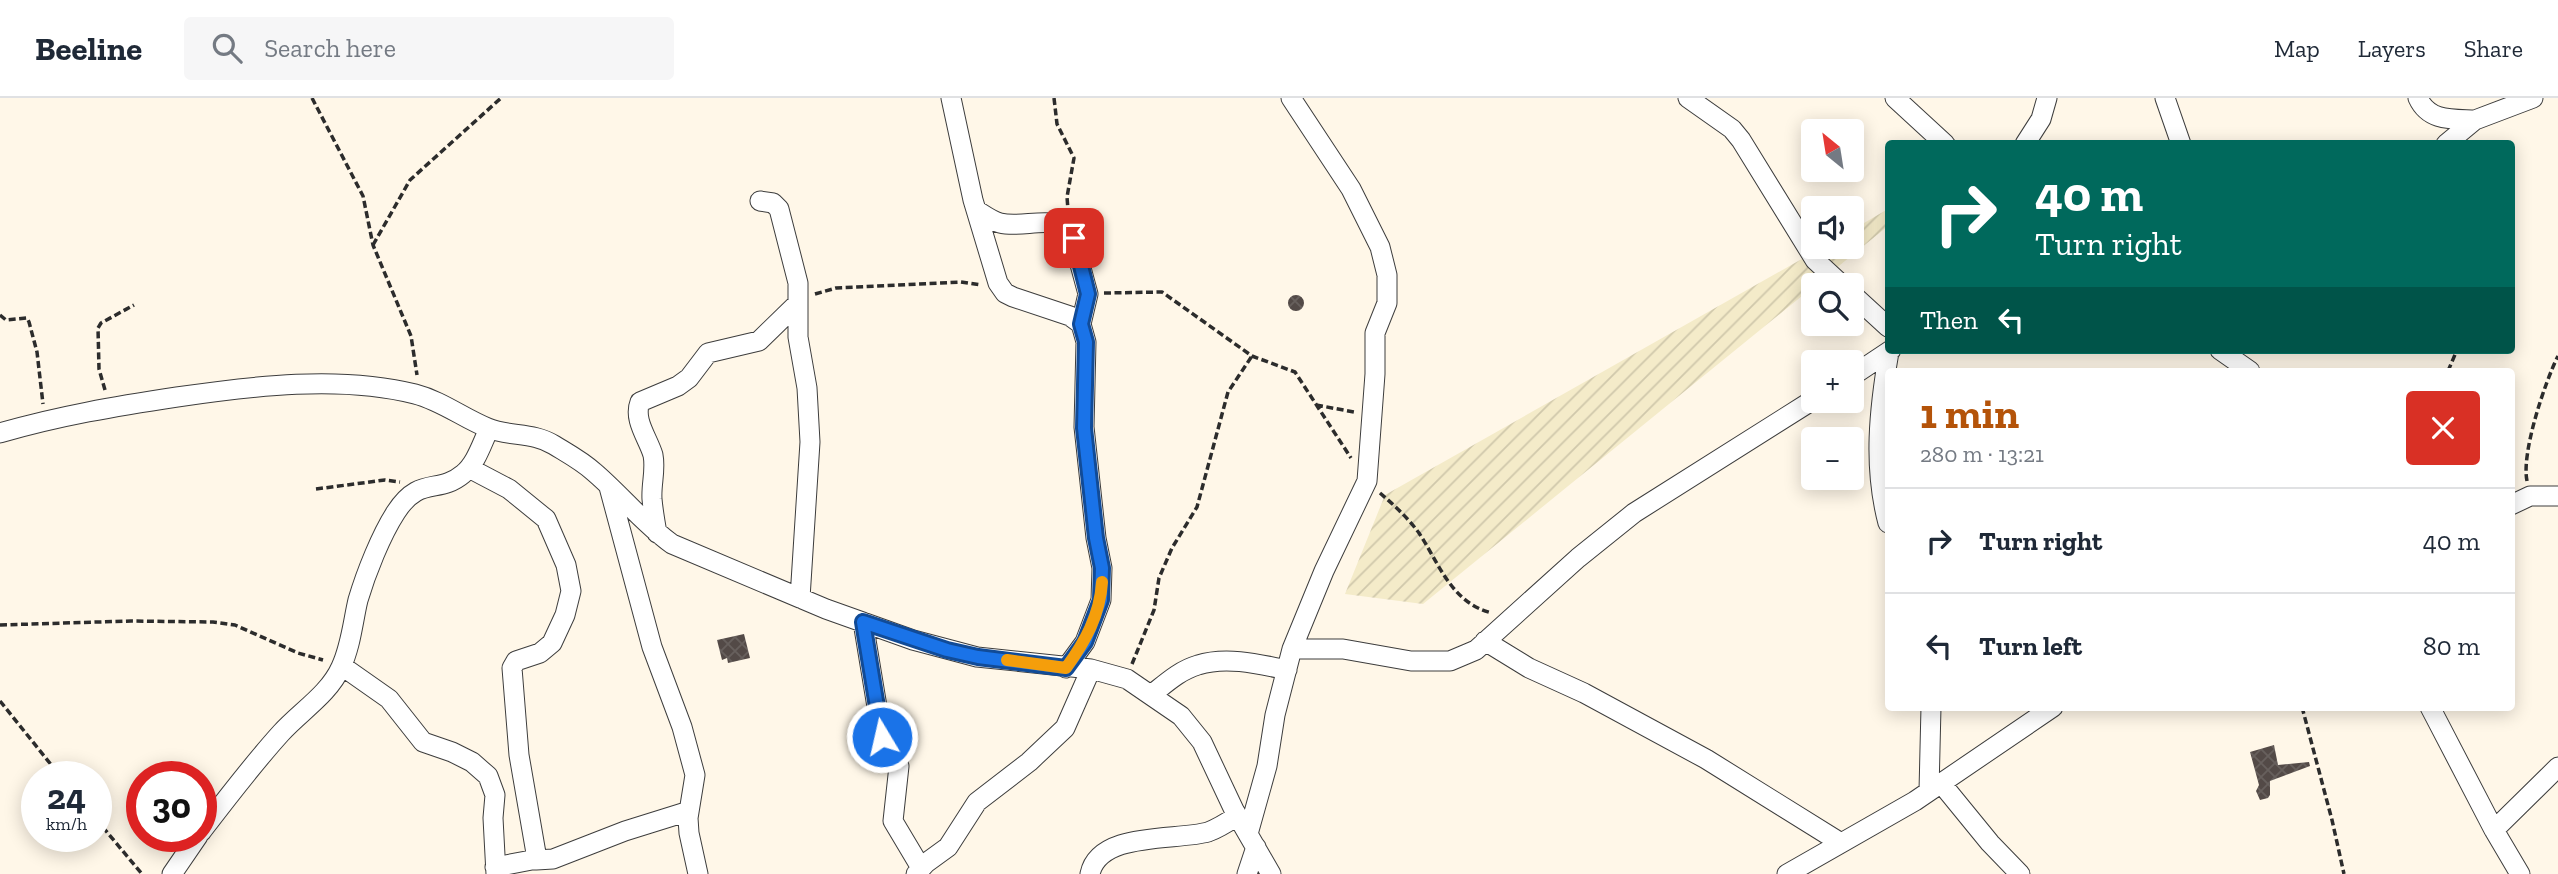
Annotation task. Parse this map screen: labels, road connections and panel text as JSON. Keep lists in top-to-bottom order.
{
  "north": "top left",
  "page": {
    "header": "Beeline",
    "search": "Search here",
    "nav": ["Map", "Layers", "Share"],
    "map_buttons": ["+", "−"],
    "turn": ["40 m", "Turn right"],
    "then": "Then",
    "heading": ["1 min", "280 m · 13:21"],
    "list": [
      {
        "name": "Turn right",
        "value": "40 m"
      },
      {
        "name": "Turn left",
        "value": "80 m"
      }
    ],
    "speed": "24 km/h",
    "limit": "30"
  }
}
